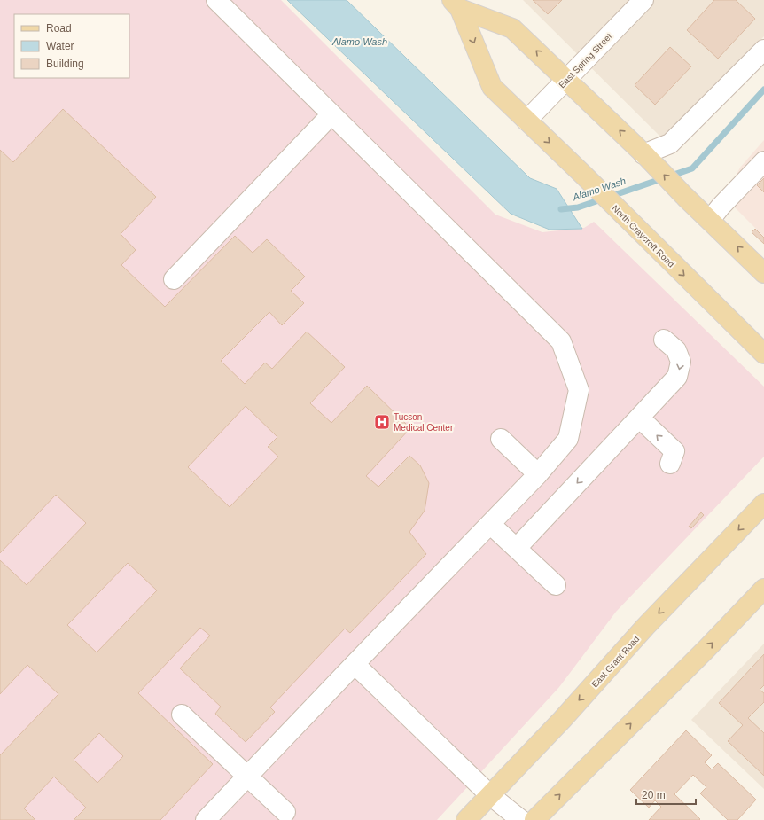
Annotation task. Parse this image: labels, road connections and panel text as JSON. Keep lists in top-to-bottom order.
{
  "streets": {
    "main road": ["North Craycroft Road", "East Grant Road"],
    "street": ["East Spring Street"]
  },
  "crossings": [
    ["East Spring Street", "North Craycroft Road"]
  ],
  "water": ["Alamo Wash"],
  "places": {
    "hospital": ["Tucson Medical Center"]
  },
  "legend": ["Road", "Water", "Building"],
  "scale_bar": "20 m"
}
